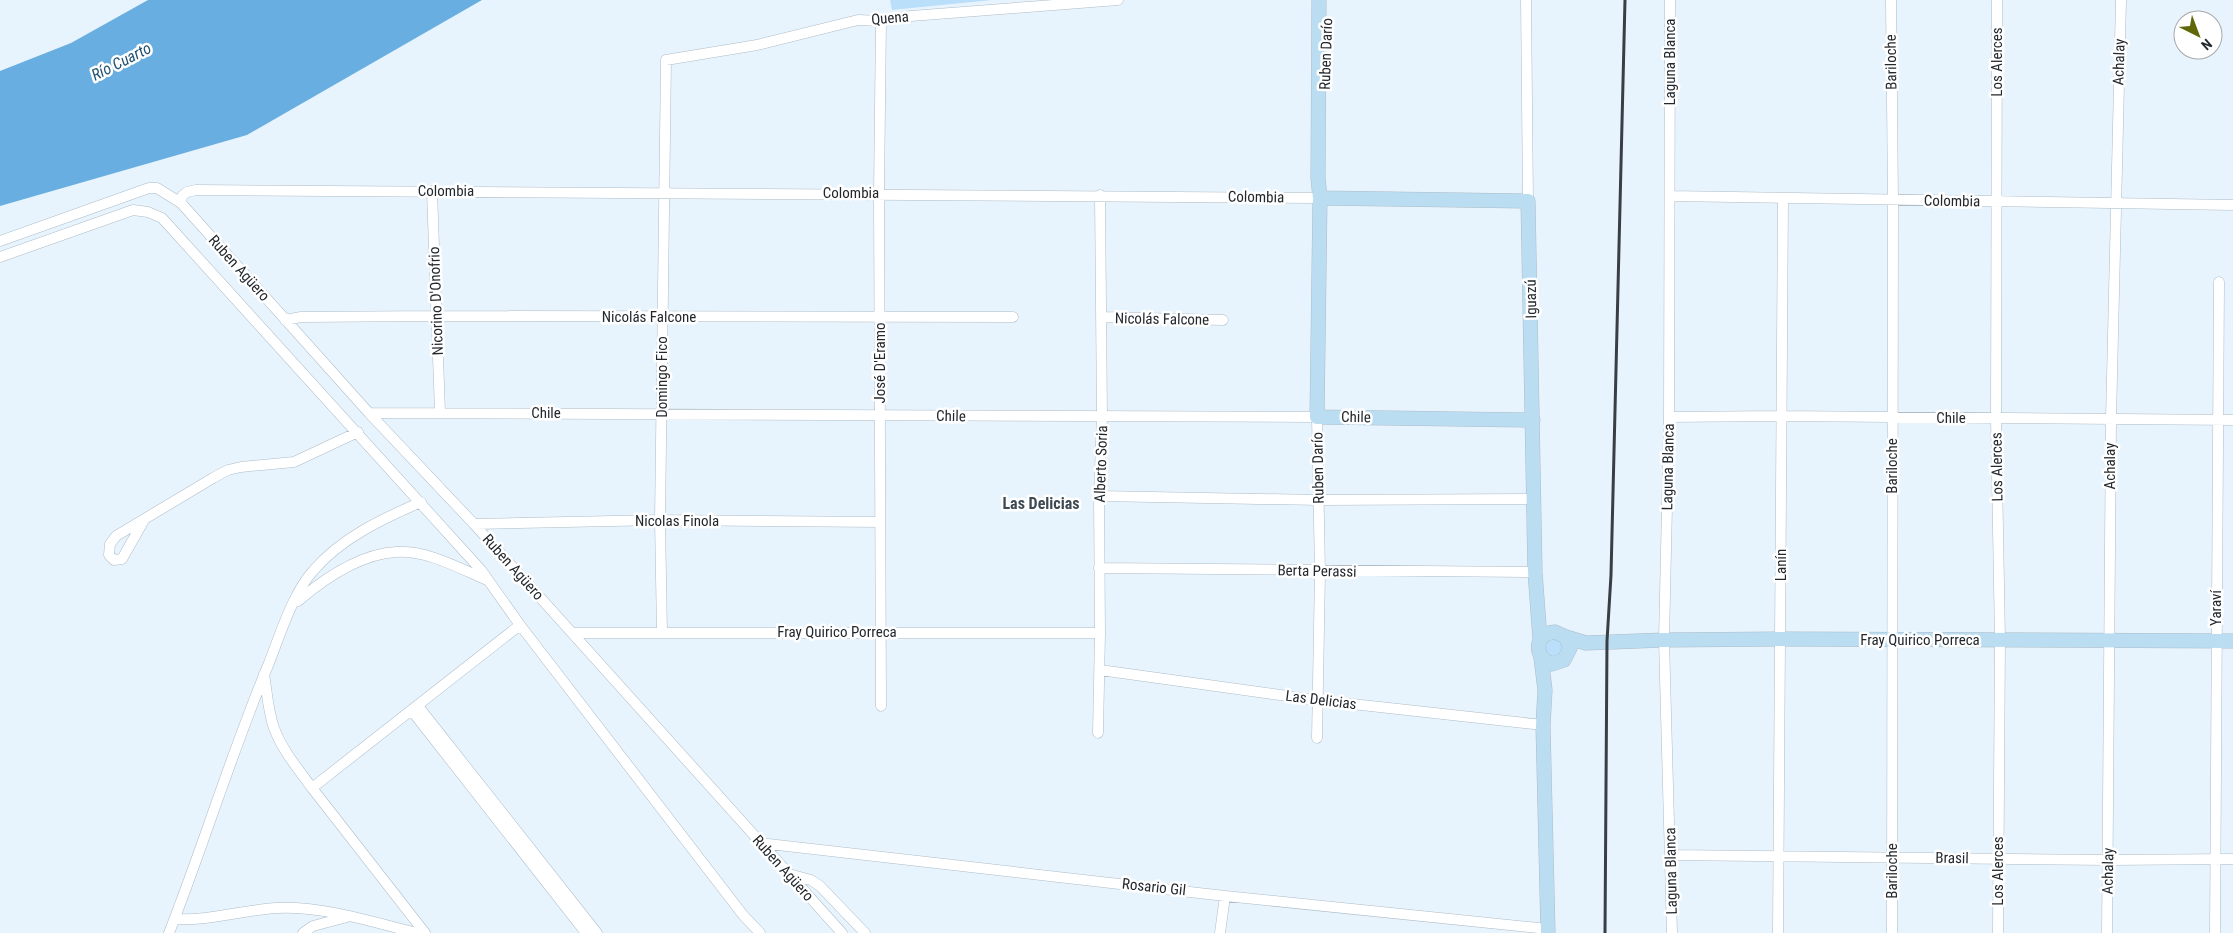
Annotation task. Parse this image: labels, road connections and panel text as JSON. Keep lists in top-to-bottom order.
{
  "streets": {
    "main road": [
      "Ruben Darío",
      "Colombia",
      "Iguazú",
      "Chile",
      "Fray Quirico Porreca"
    ],
    "street": [
      "Quena",
      "Laguna Blanca",
      "Bariloche",
      "Los Alerces",
      "Achalay",
      "Ruben Agüero",
      "Nicorino D'Onofrio",
      "Nicolás Falcone",
      "José D'Eramo",
      "Domingo Fico",
      "Alberto Soria",
      "Nicolas Finola",
      "Lanín",
      "Berta Perassi",
      "Yaraví",
      "Las Delicias",
      "Brasil",
      "Rosario Gil"
    ]
  },
  "crossings": [
    ["Quena", "José D'Eramo"],
    ["Quena", "Domingo Fico"],
    ["Ruben Darío", "Colombia"],
    ["Ruben Darío", "Chile"],
    ["Ruben Darío", "Berta Perassi"],
    ["Ruben Darío", "Las Delicias"],
    ["Laguna Blanca", "Colombia"],
    ["Laguna Blanca", "Chile"],
    ["Laguna Blanca", "Fray Quirico Porreca"],
    ["Laguna Blanca", "Brasil"],
    ["Bariloche", "Colombia"],
    ["Bariloche", "Chile"],
    ["Bariloche", "Fray Quirico Porreca"],
    ["Bariloche", "Brasil"],
    ["Los Alerces", "Colombia"],
    ["Los Alerces", "Chile"],
    ["Los Alerces", "Fray Quirico Porreca"],
    ["Los Alerces", "Brasil"],
    ["Achalay", "Colombia"],
    ["Achalay", "Chile"],
    ["Achalay", "Fray Quirico Porreca"],
    ["Achalay", "Brasil"],
    ["Colombia", "Ruben Agüero"],
    ["Colombia", "Iguazú"],
    ["Colombia", "Nicorino D'Onofrio"],
    ["Colombia", "José D'Eramo"],
    ["Colombia", "Domingo Fico"],
    ["Colombia", "Alberto Soria"],
    ["Colombia", "Lanín"],
    ["Ruben Agüero", "Nicolás Falcone"],
    ["Ruben Agüero", "Chile"],
    ["Ruben Agüero", "Nicolas Finola"],
    ["Ruben Agüero", "Fray Quirico Porreca"],
    ["Ruben Agüero", "Rosario Gil"],
    ["Iguazú", "Chile"],
    ["Iguazú", "Berta Perassi"],
    ["Iguazú", "Fray Quirico Porreca"],
    ["Nicorino D'Onofrio", "Nicolás Falcone"],
    ["Nicorino D'Onofrio", "Chile"],
    ["Nicolás Falcone", "José D'Eramo"],
    ["Nicolás Falcone", "Domingo Fico"],
    ["Nicolás Falcone", "Alberto Soria"],
    ["José D'Eramo", "Chile"],
    ["José D'Eramo", "Nicolas Finola"],
    ["José D'Eramo", "Fray Quirico Porreca"],
    ["Domingo Fico", "Chile"],
    ["Domingo Fico", "Nicolas Finola"],
    ["Domingo Fico", "Fray Quirico Porreca"],
    ["Chile", "Alberto Soria"],
    ["Chile", "Lanín"],
    ["Chile", "Yaraví"],
    ["Alberto Soria", "Berta Perassi"],
    ["Alberto Soria", "Fray Quirico Porreca"],
    ["Alberto Soria", "Las Delicias"],
    ["Lanín", "Fray Quirico Porreca"],
    ["Lanín", "Brasil"],
    ["Yaraví", "Fray Quirico Porreca"],
    ["Yaraví", "Brasil"]
  ],
  "districts": ["Las Delicias"],
  "water": ["Río Cuarto"],
  "north": "bottom right"
}
